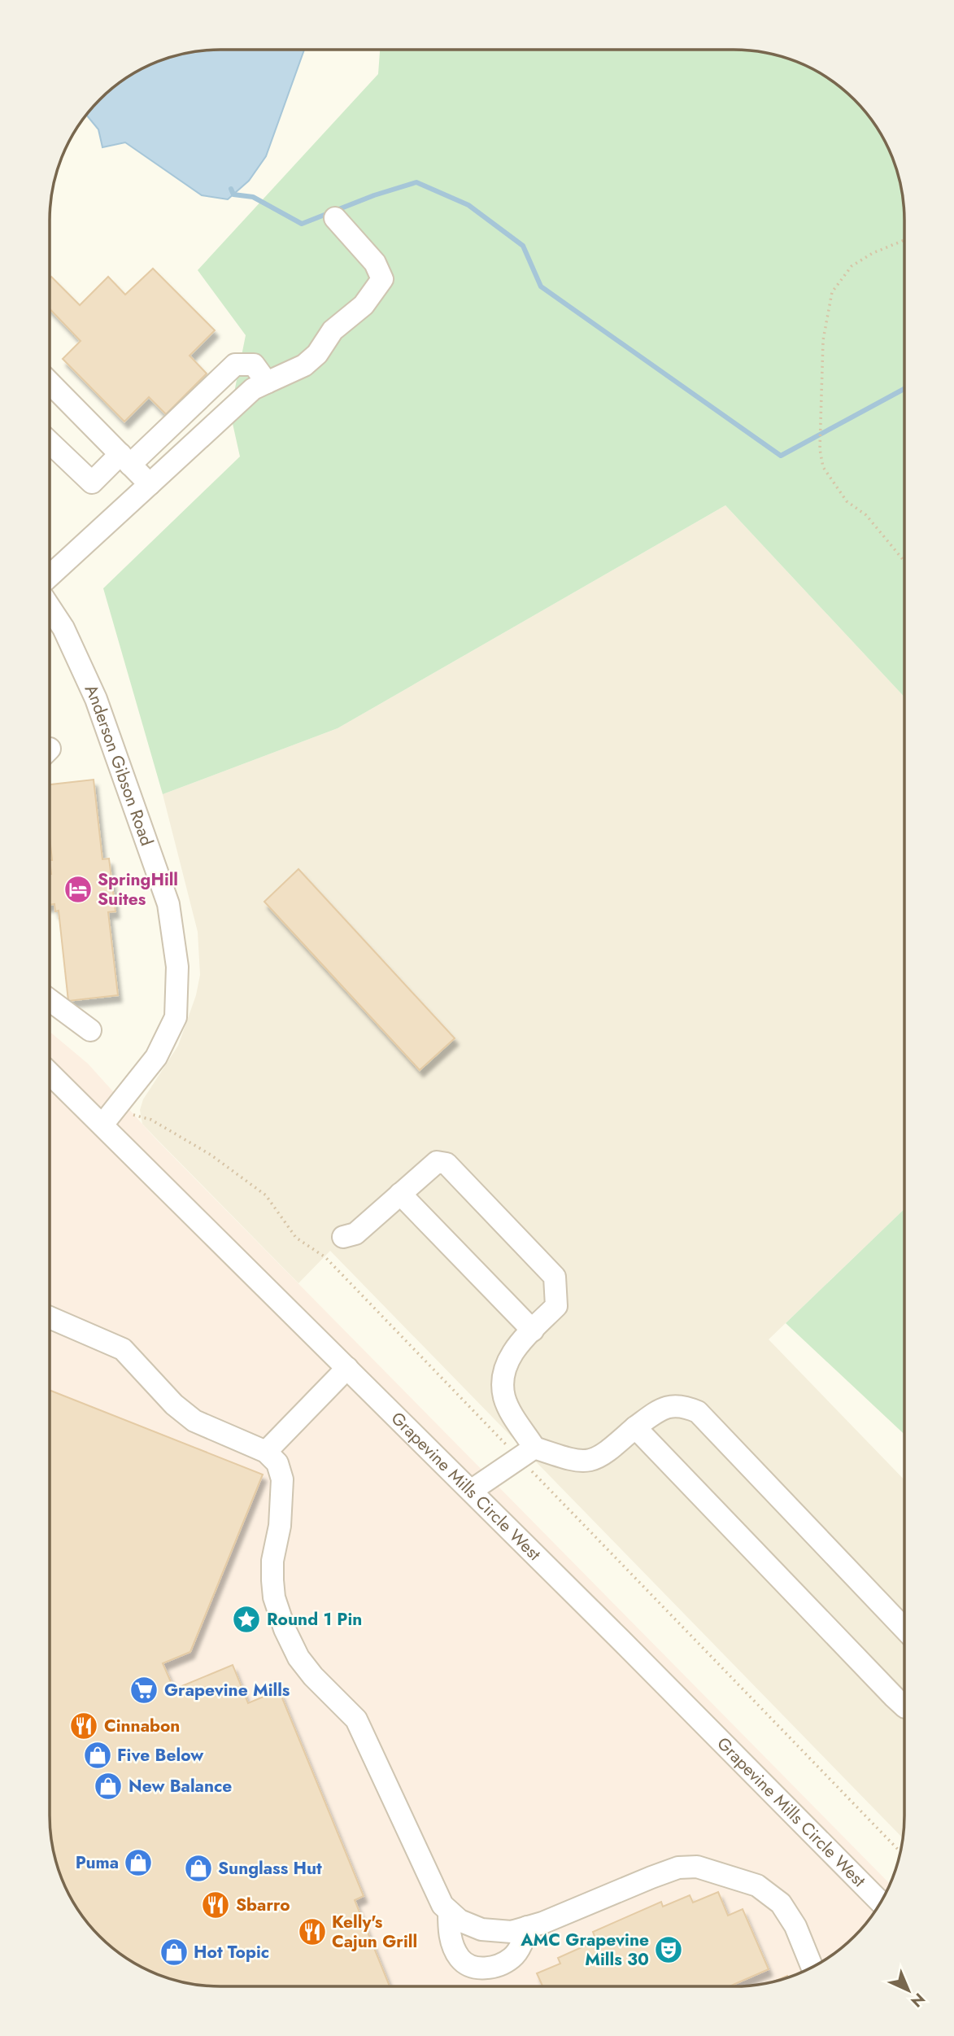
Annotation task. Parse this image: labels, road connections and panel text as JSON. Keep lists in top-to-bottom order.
{
  "streets": {
    "street": ["Anderson Gibson Road", "Grapevine Mills Circle West"]
  },
  "crossings": [
    ["Anderson Gibson Road", "Grapevine Mills Circle West"]
  ],
  "places": {
    "hotel": ["SpringHill Suites"],
    "place": ["Round 1 Pin"],
    "supermarket": ["Grapevine Mills"],
    "restaurant": ["Cinnabon", "Sbarro", "Kelly's Cajun Grill"],
    "shop": [
      "Five Below",
      "New Balance",
      "Puma",
      "Sunglass Hut",
      "Hot Topic"
    ],
    "theatre": ["AMC Grapevine Mills 30"]
  },
  "north": "bottom right"
}
